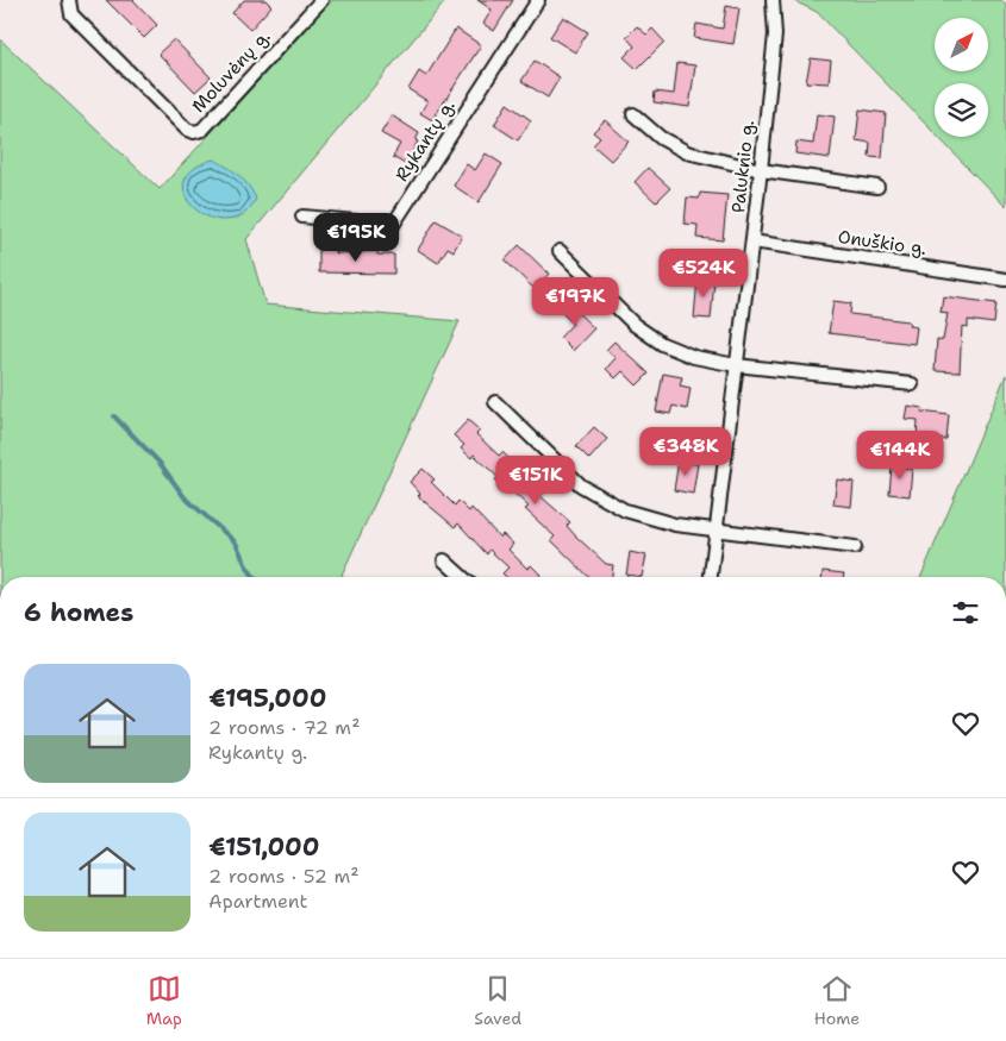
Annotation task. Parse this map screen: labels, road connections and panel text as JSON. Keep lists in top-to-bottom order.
{
  "streets": {
    "street": [
      "Moluvėnų g.",
      "Rykantų g.",
      "Paluknio g.",
      "Onuškio g."
    ]
  },
  "crossings": [
    ["Paluknio g.", "Onuškio g."]
  ],
  "north": "top right",
  "page": {
    "price": [
      "€195K",
      "€524K",
      "€197K",
      "€348K",
      "€144K",
      "€151K"
    ],
    "heading": "6 homes",
    "list": [
      {
        "name": "€195,000",
        "note": "2 rooms · 72 m² · Rykantų g."
      },
      {
        "name": "€151,000",
        "note": "2 rooms · 52 m² · Apartment"
      }
    ],
    "tabs": ["Map", "Saved", "Home"]
  }
}
